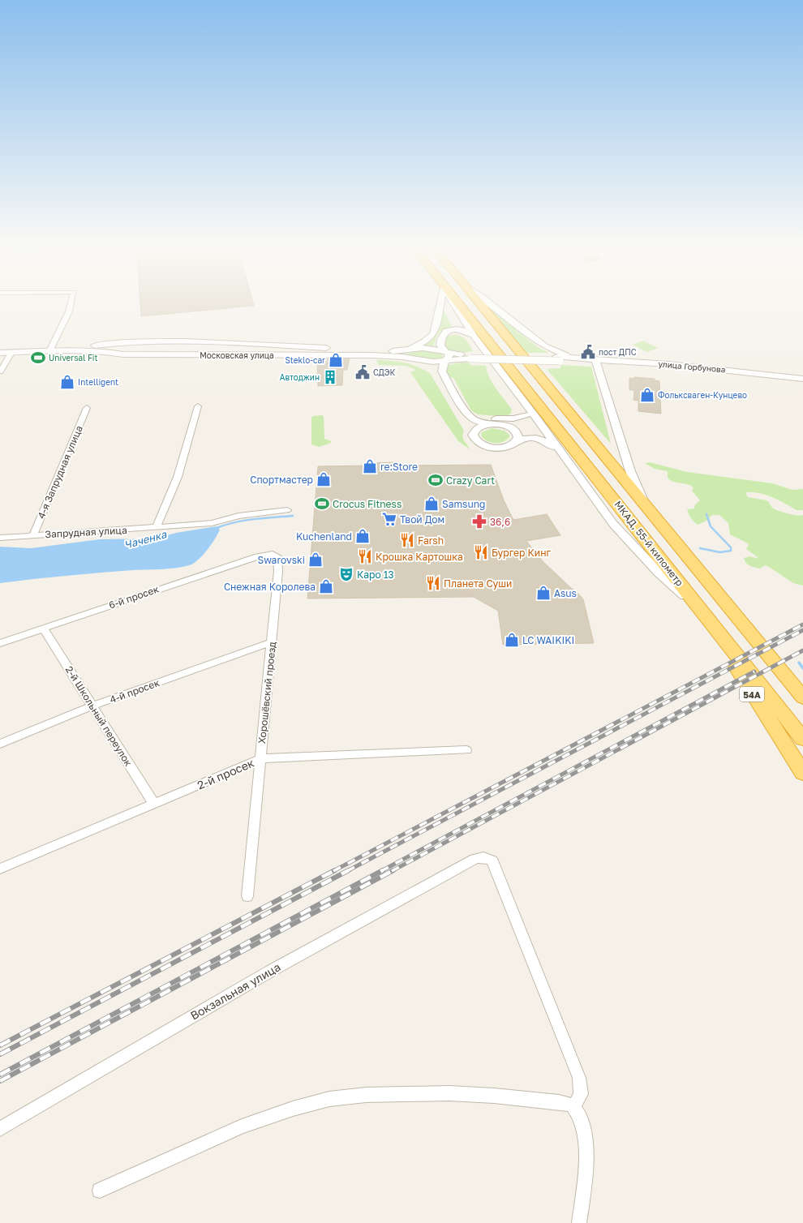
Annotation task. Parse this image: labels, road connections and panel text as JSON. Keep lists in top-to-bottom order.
{
  "streets": {
    "highway": ["МКАД, 55-й километр", "54А"],
    "street": [
      "Московская улица",
      "улица Горбунова",
      "4-я Запрудная улица",
      "Запрудная улица",
      "6-й просек",
      "4-й просек",
      "Хорошёвский проезд",
      "2-й Школьный переулок",
      "2-й просек",
      "Вокзальная улица"
    ]
  },
  "crossings": [
    ["Московская улица", "улица Горбунова"],
    ["4-я Запрудная улица", "Запрудная улица"],
    ["МКАД, 55-й километр", "54А"],
    ["6-й просек", "Хорошёвский проезд"],
    ["6-й просек", "2-й Школьный переулок"],
    ["4-й просек", "Хорошёвский проезд"],
    ["4-й просек", "2-й Школьный переулок"],
    ["Хорошёвский проезд", "2-й просек"],
    ["2-й Школьный переулок", "2-й просек"]
  ],
  "water": ["Чаченка"],
  "places": {
    "public building": ["пост ДПС", "СДЭК"],
    "sports": ["Universal Fit", "Crazy Cart", "Crocus Fitness"],
    "shop": [
      "Steklo-car",
      "Intelligent",
      "Фольксваген-Кунцево",
      "re:Store",
      "Спортмастер",
      "Samsung",
      "Kuchenland",
      "Swarovski",
      "Снежная Королева",
      "Asus",
      "LC WAIKIKI"
    ],
    "building": ["Автоджин"],
    "supermarket": ["Твой Дом"],
    "pharmacy": ["36,6"],
    "restaurant": [
      "Farsh",
      "Бургер Кинг",
      "Крошка Картошка",
      "Планета Суши"
    ],
    "theatre": ["Каро 13"]
  }
}
